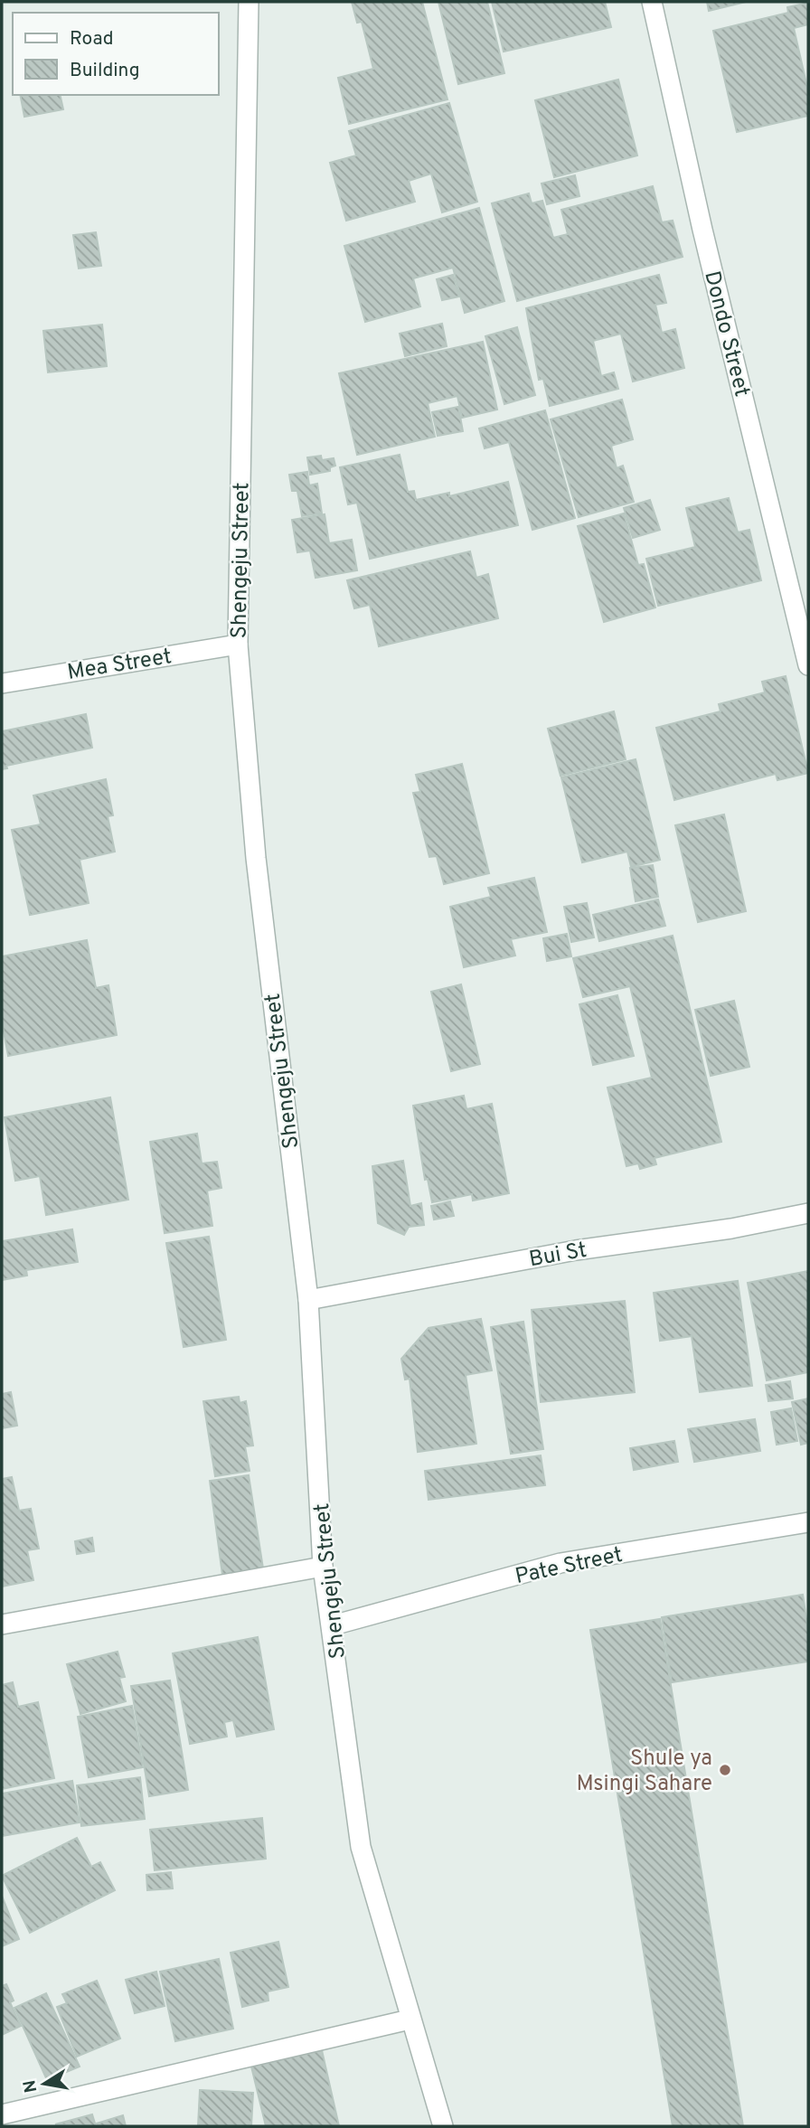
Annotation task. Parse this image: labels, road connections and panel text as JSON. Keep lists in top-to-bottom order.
{
  "streets": {
    "street": [
      "Dondo Street",
      "Shengeju Street",
      "Mea Street",
      "Bui St",
      "Pate Street"
    ]
  },
  "crossings": [
    ["Shengeju Street", "Mea Street"],
    ["Shengeju Street", "Bui St"],
    ["Shengeju Street", "Pate Street"]
  ],
  "places": ["Shule ya Msingi Sahare"],
  "legend": ["Road", "Building"],
  "north": "left"
}
